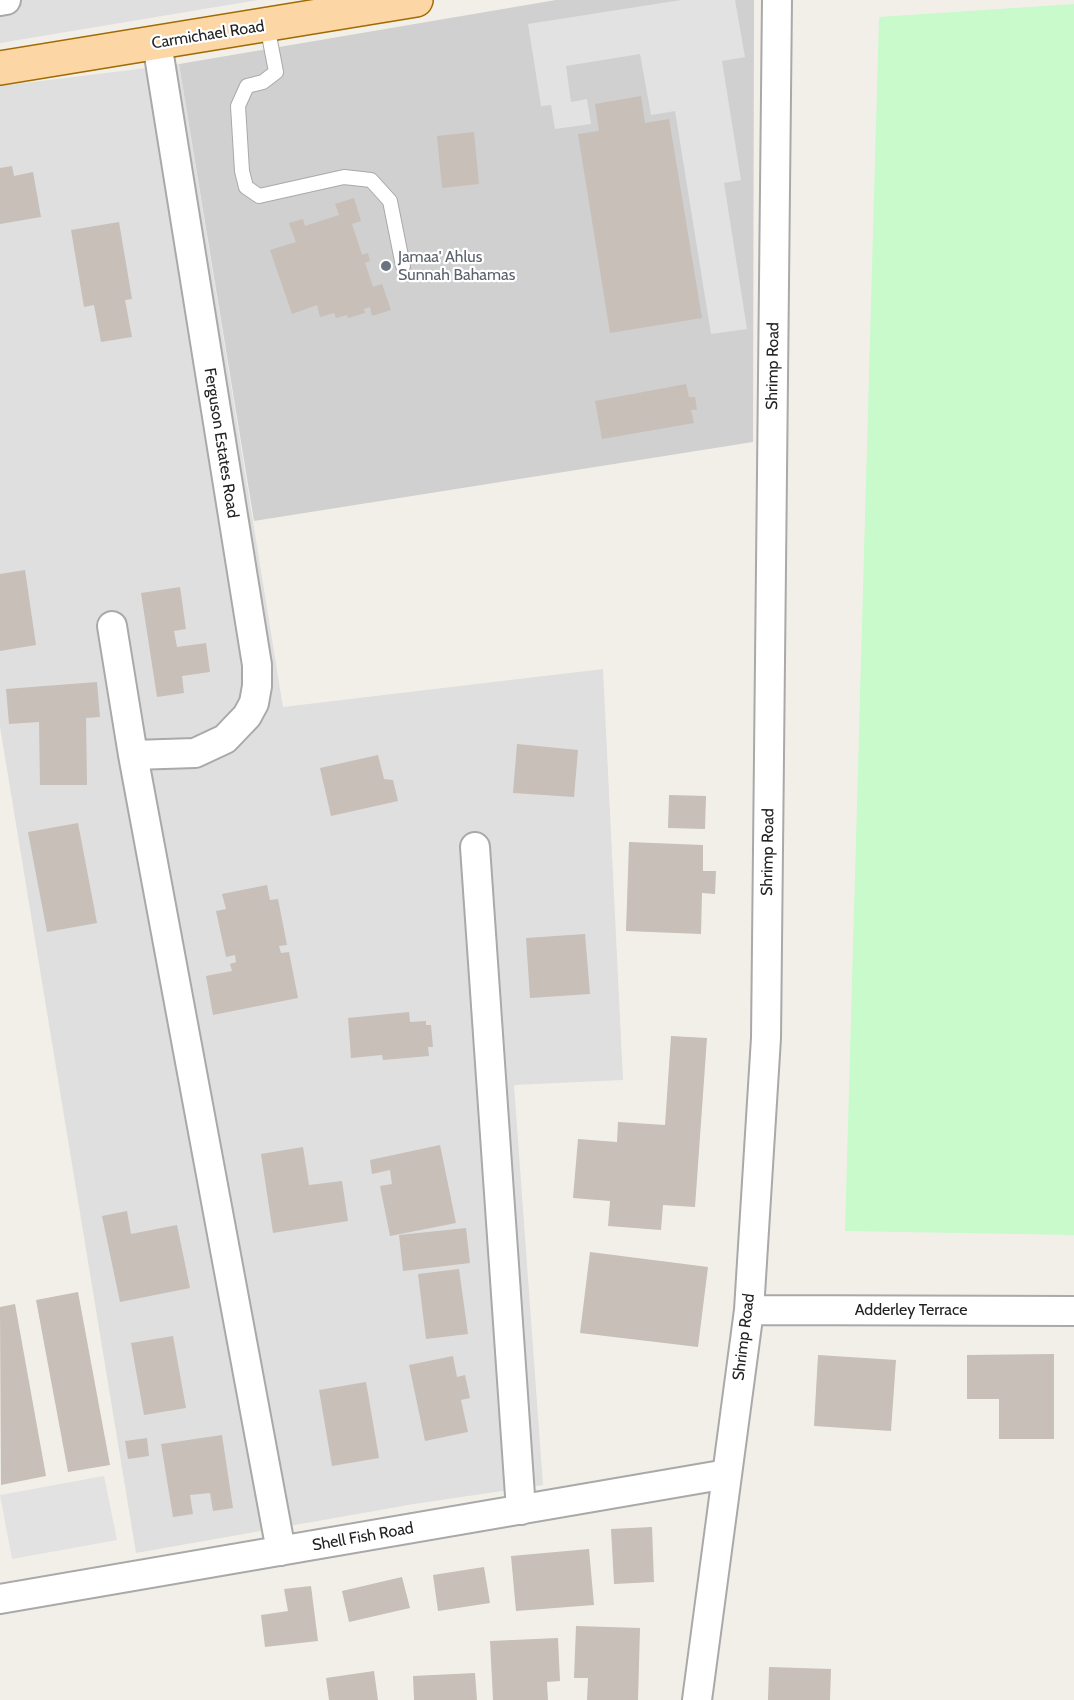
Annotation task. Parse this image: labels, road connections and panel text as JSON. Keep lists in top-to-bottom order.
{
  "streets": {
    "main road": ["Carmichael Road"],
    "street": [
      "Shrimp Road",
      "Ferguson Estates Road",
      "Adderley Terrace",
      "Shell Fish Road"
    ]
  },
  "crossings": [
    ["Carmichael Road", "Ferguson Estates Road"],
    ["Shrimp Road", "Adderley Terrace"],
    ["Shrimp Road", "Shell Fish Road"]
  ],
  "places": ["Jamaa' Ahlus Sunnah Bahamas"]
}
